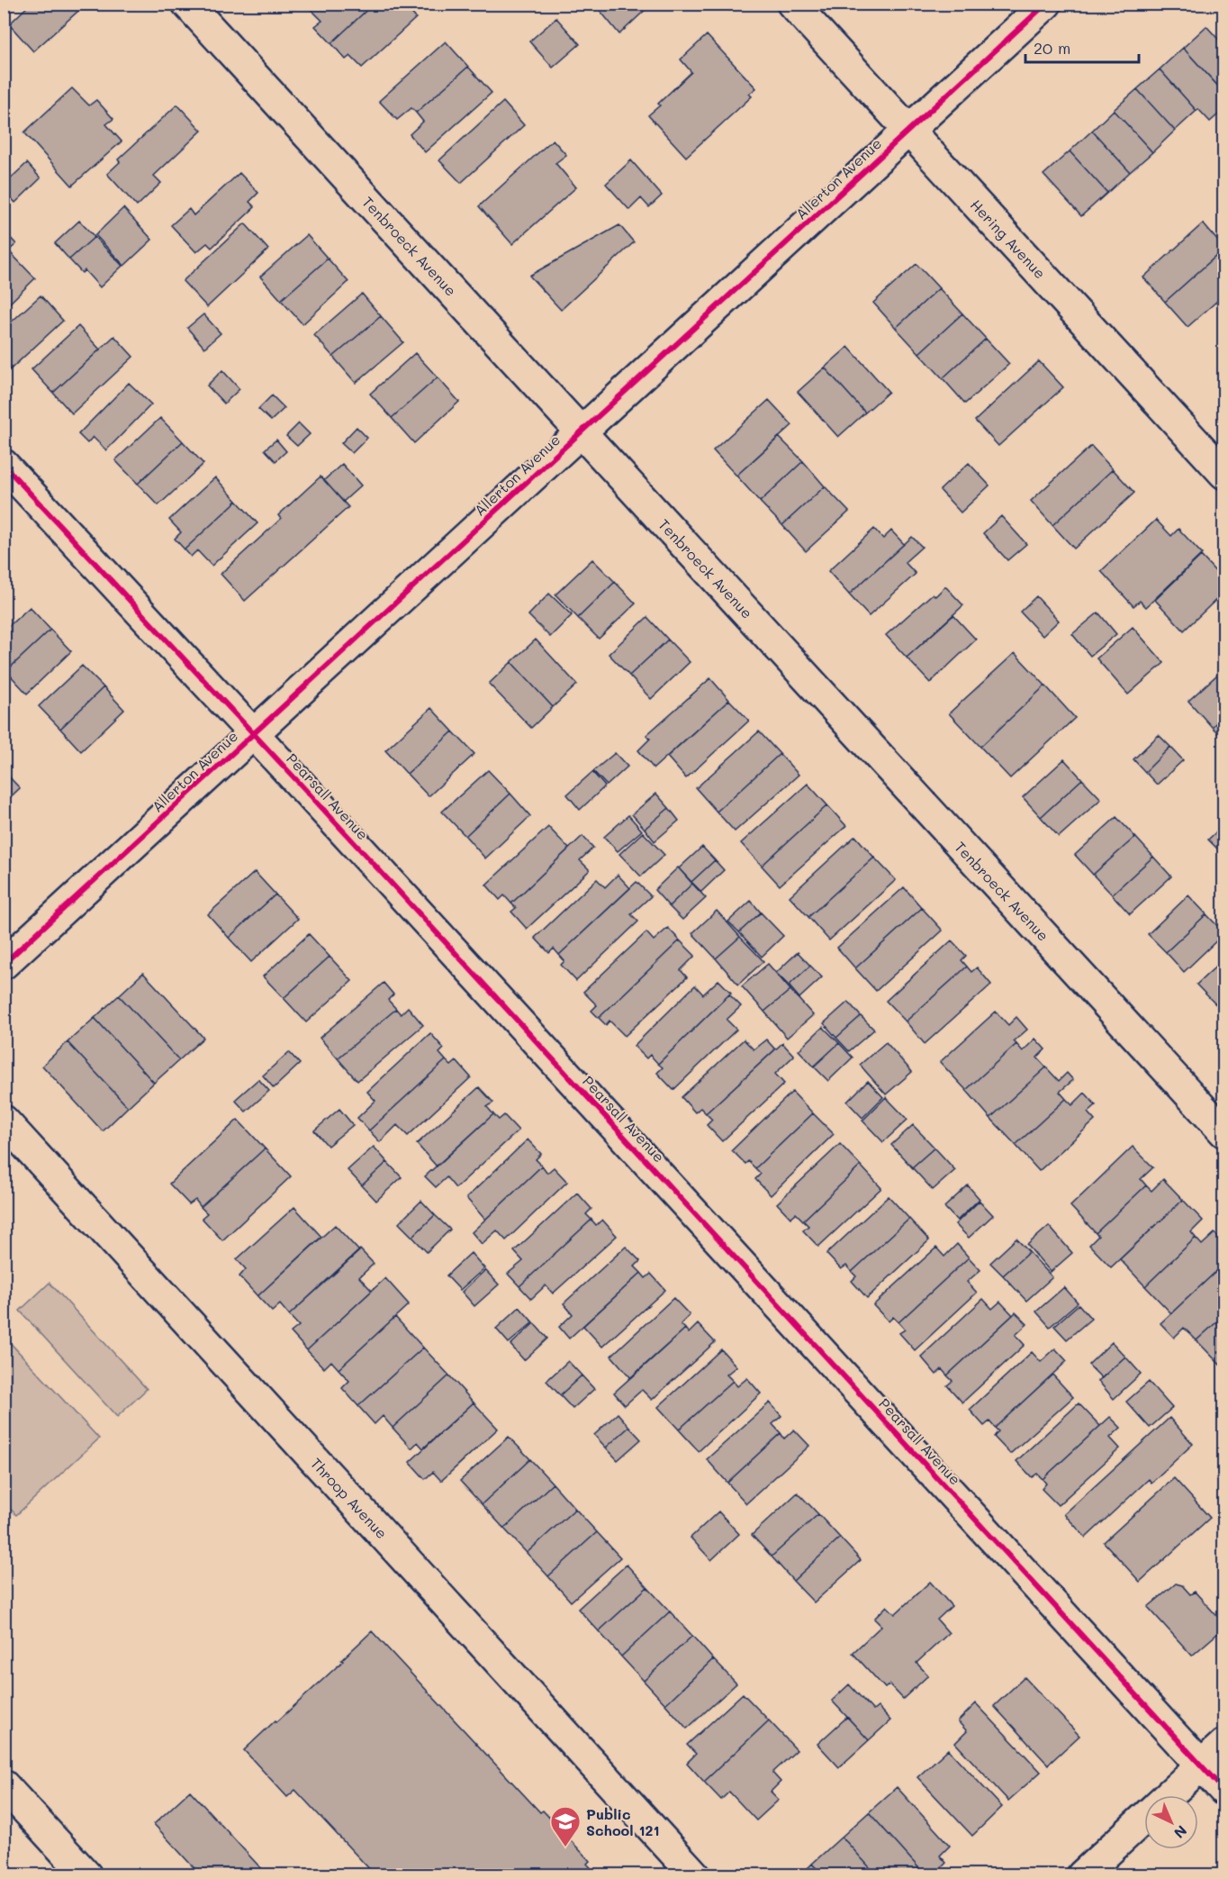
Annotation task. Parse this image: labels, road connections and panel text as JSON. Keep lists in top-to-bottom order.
{
  "streets": {
    "street": [
      "Allerton Avenue",
      "Hering Avenue",
      "Tenbroeck Avenue",
      "Pearsall Avenue",
      "Throop Avenue"
    ]
  },
  "crossings": [
    ["Allerton Avenue", "Hering Avenue"],
    ["Allerton Avenue", "Tenbroeck Avenue"],
    ["Allerton Avenue", "Pearsall Avenue"]
  ],
  "places": {
    "school or university": ["Public School 121"]
  },
  "scale_bar": "20 m",
  "north": "bottom right"
}
